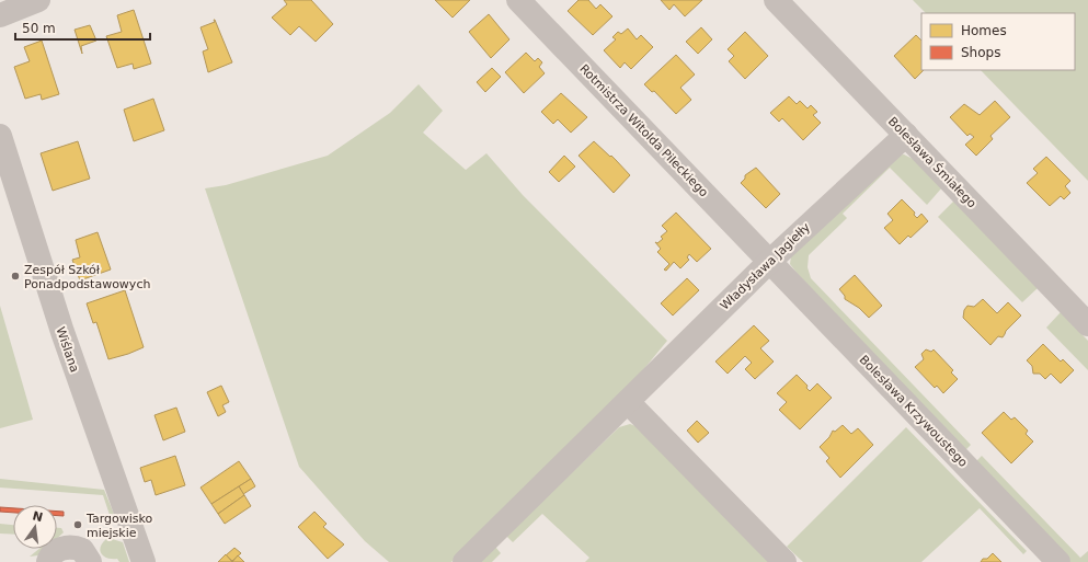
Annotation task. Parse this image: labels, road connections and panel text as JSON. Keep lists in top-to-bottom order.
{
  "streets": {
    "street": [
      "Rotmistrza Witolda Pileckiego",
      "Bolesława Śmiałego",
      "Władysława Jagiełły",
      "Wiślana",
      "Bolesława Krzywoustego"
    ]
  },
  "crossings": [
    ["Rotmistrza Witolda Pileckiego", "Władysława Jagiełły"],
    ["Rotmistrza Witolda Pileckiego", "Bolesława Krzywoustego"],
    ["Bolesława Śmiałego", "Władysława Jagiełły"],
    ["Władysława Jagiełły", "Bolesława Krzywoustego"]
  ],
  "places": ["Zespół Szkół Ponadpodstawowych", "Targowisko miejskie"],
  "legend": ["Homes", "Shops"],
  "scale_bar": "50 m",
  "north": "top"
}
